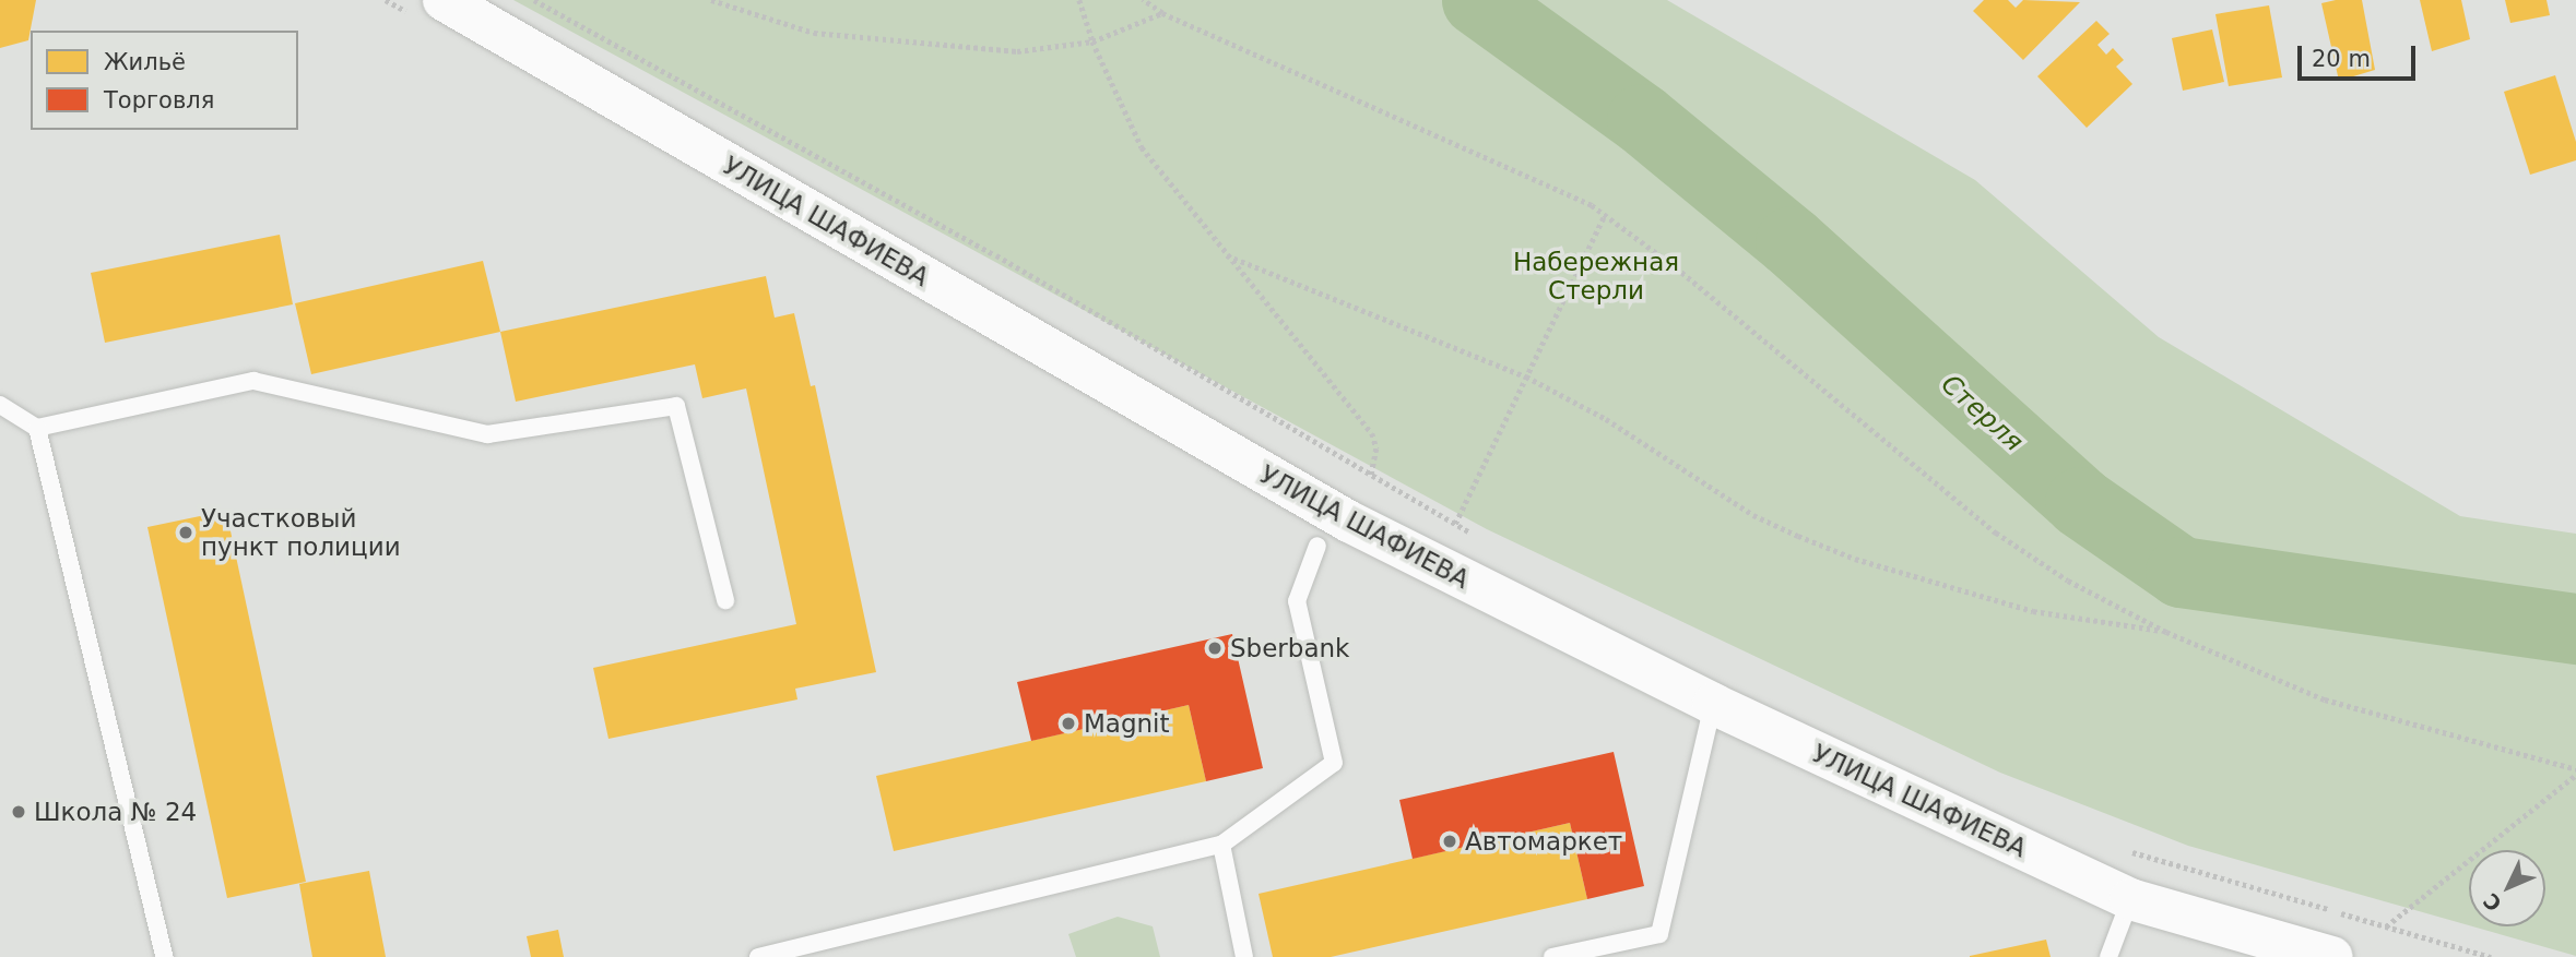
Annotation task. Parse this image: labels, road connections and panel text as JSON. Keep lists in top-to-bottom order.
{
  "streets": {
    "street": ["УЛИЦА ШАФИЕВА"]
  },
  "water": ["Стерля"],
  "parks": ["Набережная Стерли"],
  "places": [
    "Участковый пункт полиции",
    "Sberbank",
    "Magnit",
    "Школа № 24",
    "Автомаркет"
  ],
  "legend": ["Жильё", "Торговля"],
  "scale_bar": "20 m",
  "north": "bottom left"
}
